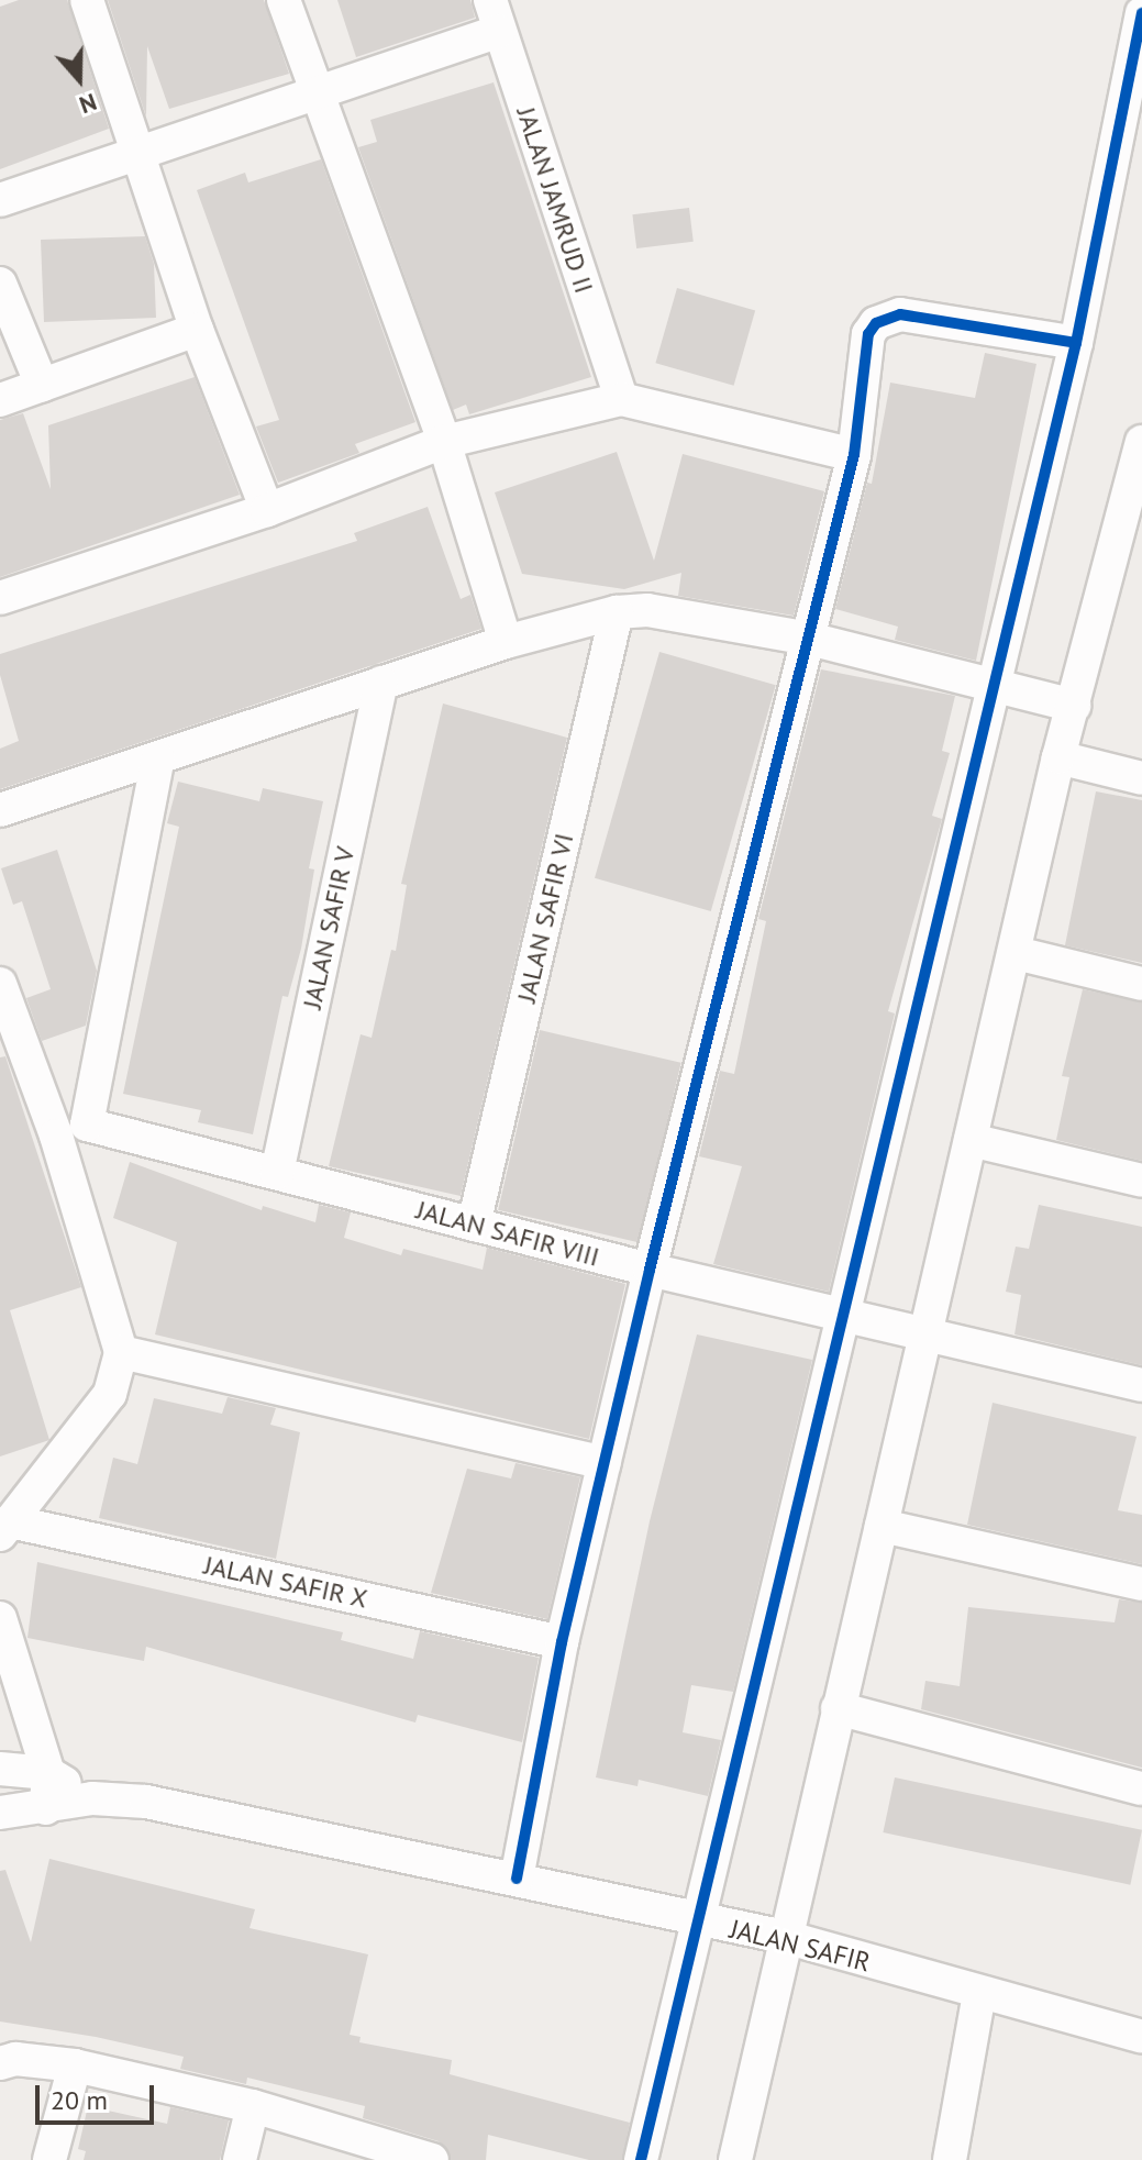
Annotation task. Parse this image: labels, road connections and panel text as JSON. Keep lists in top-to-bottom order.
{
  "streets": {
    "street": [
      "JALAN JAMRUD II",
      "JALAN SAFIR VI",
      "JALAN SAFIR V",
      "JALAN SAFIR VIII",
      "JALAN SAFIR X",
      "JALAN SAFIR"
    ]
  },
  "crossings": [
    ["JALAN SAFIR VI", "JALAN SAFIR VIII"],
    ["JALAN SAFIR V", "JALAN SAFIR VIII"]
  ],
  "scale_bar": "20 m",
  "north": "bottom"
}
